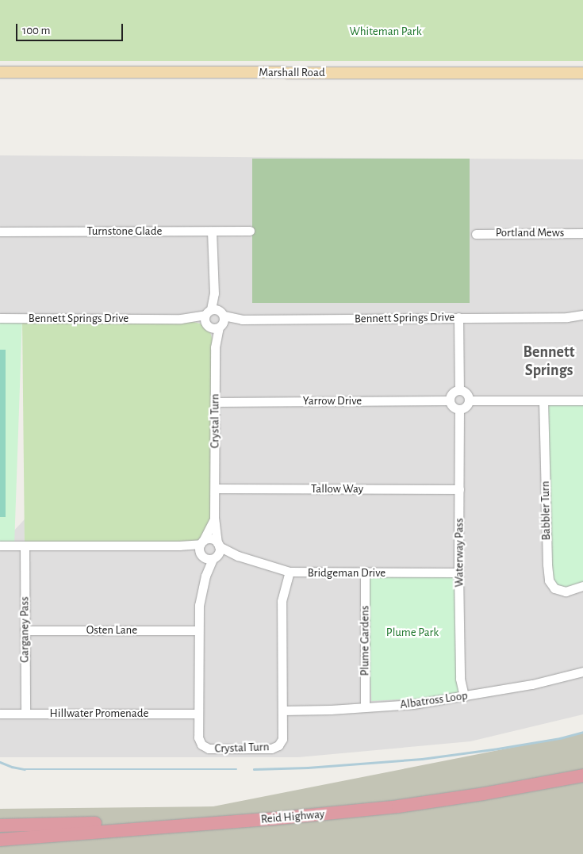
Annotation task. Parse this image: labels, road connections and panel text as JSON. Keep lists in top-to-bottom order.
{
  "streets": {
    "highway": ["Reid Highway"],
    "main road": ["Marshall Road"],
    "street": [
      "Turnstone Glade",
      "Portland Mews",
      "Bennett Springs Drive",
      "Yarrow Drive",
      "Crystal Turn",
      "Tallow Way",
      "Babbler Turn",
      "Waterway Pass",
      "Bridgeman Drive",
      "Garganey Pass",
      "Osten Lane",
      "Plume Gardens",
      "Albatross Loop",
      "Hillwater Promenade"
    ]
  },
  "crossings": [
    ["Bennett Springs Drive", "Crystal Turn"],
    ["Yarrow Drive", "Crystal Turn"],
    ["Yarrow Drive", "Waterway Pass"],
    ["Crystal Turn", "Tallow Way"],
    ["Crystal Turn", "Bridgeman Drive"],
    ["Crystal Turn", "Osten Lane"],
    ["Crystal Turn", "Albatross Loop"],
    ["Crystal Turn", "Hillwater Promenade"],
    ["Tallow Way", "Waterway Pass"],
    ["Waterway Pass", "Bridgeman Drive"],
    ["Waterway Pass", "Albatross Loop"],
    ["Bridgeman Drive", "Plume Gardens"],
    ["Garganey Pass", "Osten Lane"],
    ["Garganey Pass", "Hillwater Promenade"],
    ["Plume Gardens", "Albatross Loop"]
  ],
  "districts": ["Bennett Springs"],
  "parks": ["Whiteman Park", "Plume Park"],
  "scale_bar": "100 m"
}
